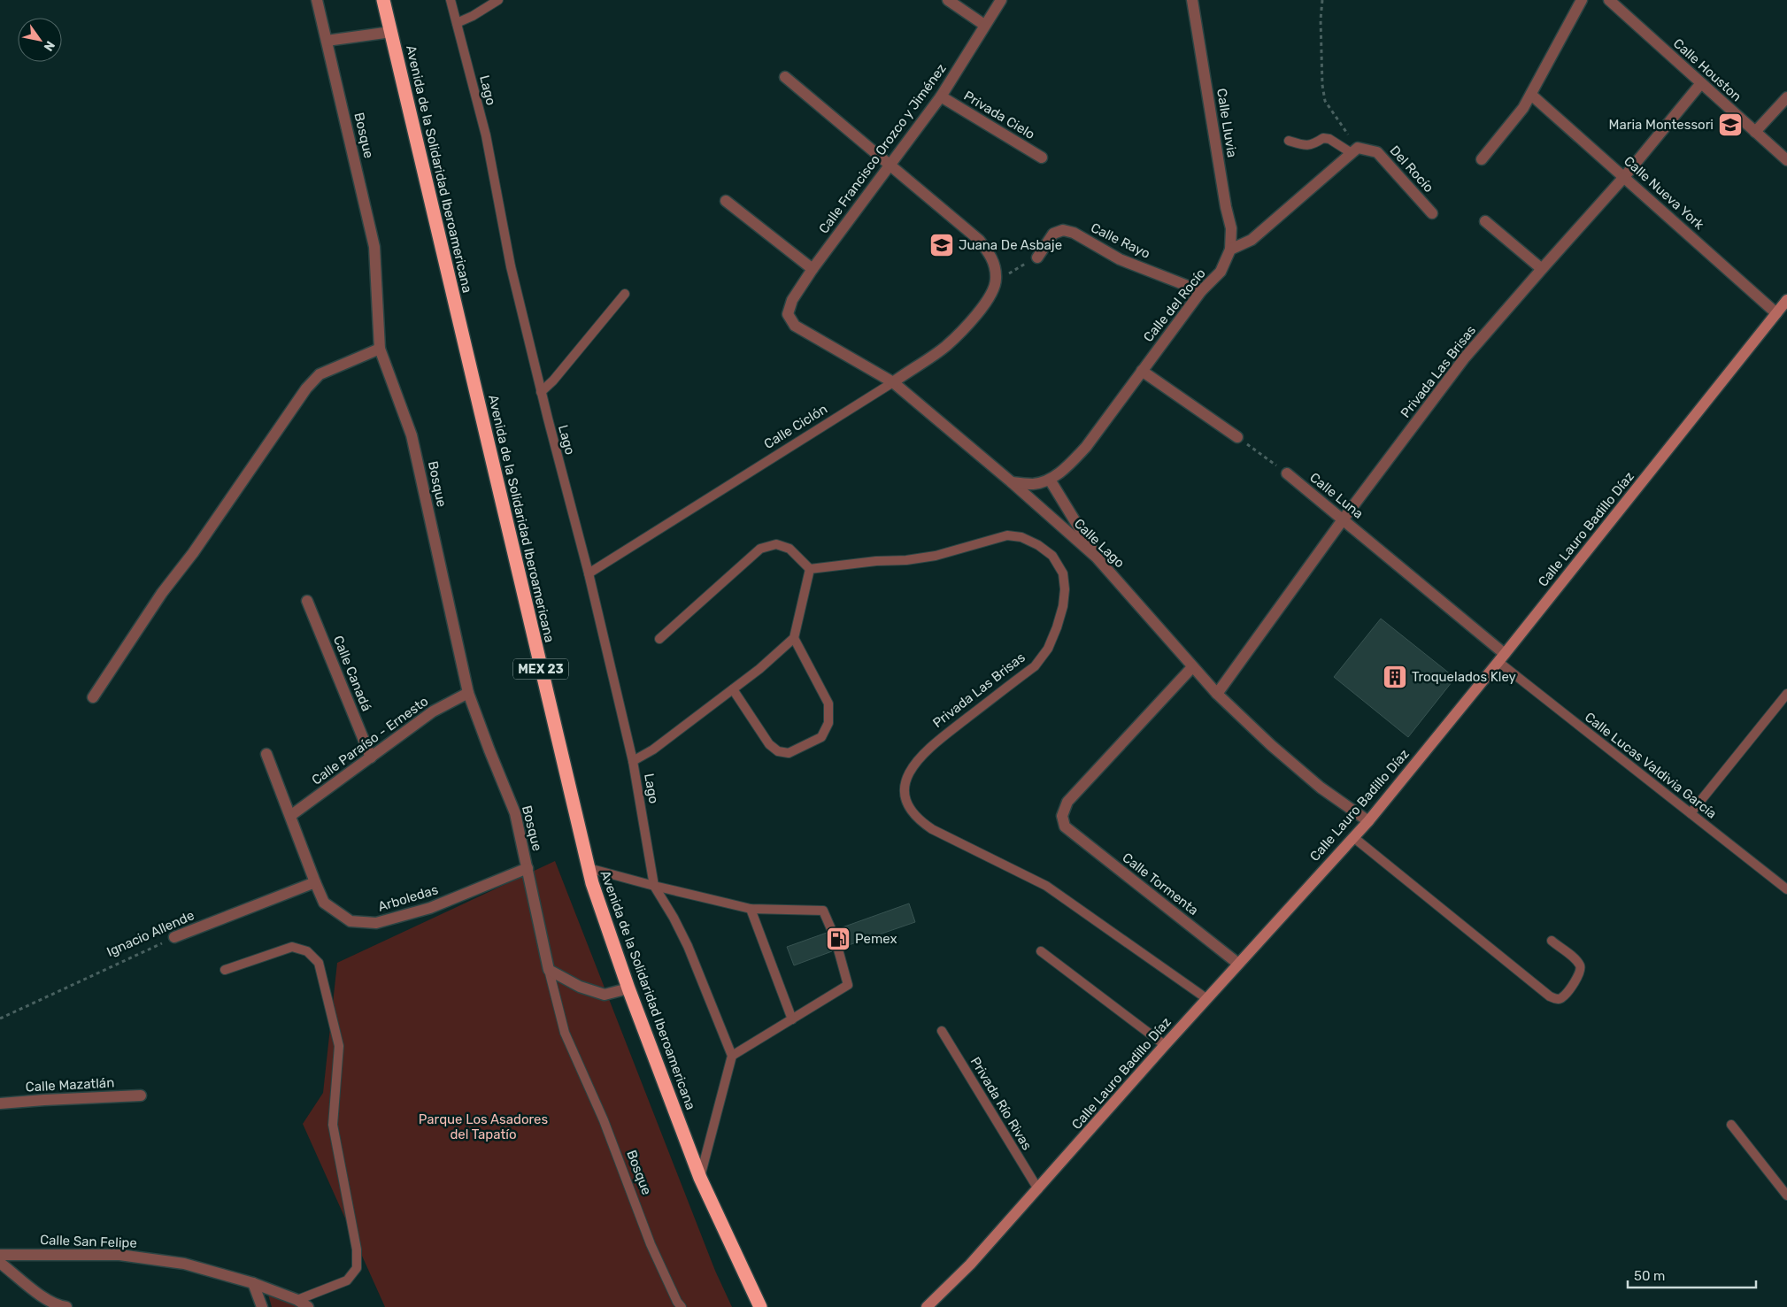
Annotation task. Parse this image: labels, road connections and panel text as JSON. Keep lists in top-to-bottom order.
{
  "streets": {
    "highway": ["Avenida de la Solidaridad Iberoamericana", "MEX 23"],
    "street": [
      "Calle Houston",
      "Privada Cielo",
      "Calle Lluvia",
      "Bosque",
      "Calle Francisco Orozco y Jiménez",
      "Del Rocío",
      "Calle Nueva York",
      "Calle Rayo",
      "Calle del Rocío",
      "Privada Las Brisas",
      "Calle Ciclón",
      "Calle Luna",
      "Calle Lauro Badillo Díaz",
      "Calle Lago",
      "Calle Canadá",
      "Calle Paraíso - Ernesto",
      "Calle Tormenta",
      "Arboledas",
      "Ignacio Allende",
      "Calle Mazatlán",
      "Calle San Felipe"
    ],
    "lane": ["Lago", "Calle Lucas Valdivia García", "Privada Río Rivas"]
  },
  "crossings": [
    ["Calle Houston", "Privada Las Brisas"],
    ["Lago", "Calle Ciclón"],
    ["Privada Cielo", "Calle Francisco Orozco y Jiménez"],
    ["Calle Lluvia", "Calle del Rocío"],
    ["Bosque", "Calle Paraíso - Ernesto"],
    ["Bosque", "Arboledas"],
    ["Calle Francisco Orozco y Jiménez", "Calle Lago"],
    ["Calle Nueva York", "Privada Las Brisas"],
    ["Calle Nueva York", "Calle Lauro Badillo Díaz"],
    ["Calle Rayo", "Calle del Rocío"],
    ["Calle del Rocío", "Calle Lago"],
    ["Privada Las Brisas", "Calle Luna"],
    ["Privada Las Brisas", "Calle Lauro Badillo Díaz"],
    ["Privada Las Brisas", "Calle Lago"],
    ["Calle Ciclón", "Calle Lago"],
    ["Calle Luna", "Calle Lauro Badillo Díaz"],
    ["Calle Luna", "Calle Lucas Valdivia García"],
    ["Calle Lauro Badillo Díaz", "Calle Lago"],
    ["Calle Lauro Badillo Díaz", "Calle Lucas Valdivia García"],
    ["Calle Lauro Badillo Díaz", "Calle Tormenta"],
    ["Calle Lauro Badillo Díaz", "Privada Río Rivas"],
    ["Calle Lago", "Calle Tormenta"],
    ["Calle Canadá", "Calle Paraíso - Ernesto"],
    ["Calle Paraíso - Ernesto", "Arboledas"],
    ["Arboledas", "Ignacio Allende"]
  ],
  "parks": ["Parque Los Asadores del Tapatío"],
  "places": {
    "school or university": ["Maria Montessori", "Juana De Asbaje"],
    "building": ["Troquelados Kley"],
    "fuel station": ["Pemex"]
  },
  "scale_bar": "50 m",
  "north": "bottom right"
}
